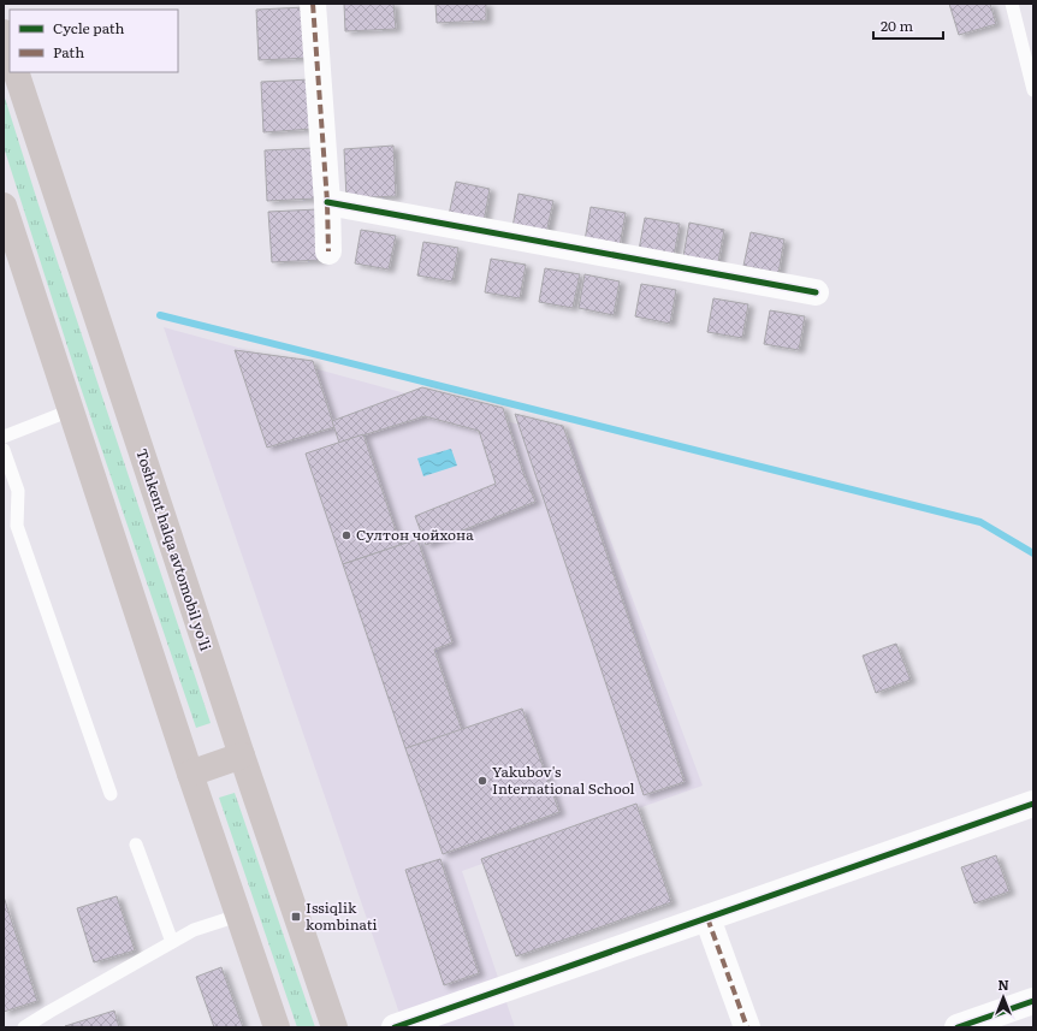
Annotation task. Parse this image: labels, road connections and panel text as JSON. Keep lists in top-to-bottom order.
{
  "streets": {
    "highway": ["Toshkent halqa avtomobil yo'li"]
  },
  "places": {
    "other": ["Султон чойхона", "Yakubov's International School"],
    "transit": ["Issiqlik kombinati"]
  },
  "legend": ["Cycle path", "Path"],
  "scale_bar": "20 m",
  "north": "top"
}
